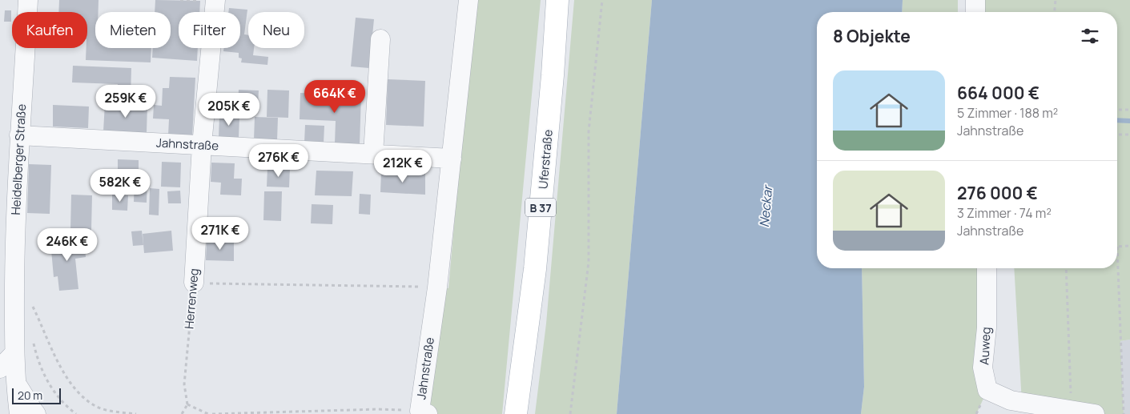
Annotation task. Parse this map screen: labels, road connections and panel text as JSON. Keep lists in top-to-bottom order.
{
  "streets": {
    "main road": ["Uferstraße", "B 37"],
    "street": [
      "Jahnstraße",
      "Heidelberger Straße",
      "Herrenweg",
      "Auweg"
    ]
  },
  "crossings": [
    ["Jahnstraße", "Heidelberger Straße"],
    ["Jahnstraße", "Herrenweg"]
  ],
  "water": ["Neckar"],
  "scale_bar": "20 m",
  "page": {
    "chip": [
      "Kaufen",
      "Mieten",
      "Filter",
      "Neu"
    ],
    "heading": "8 Objekte",
    "list": [
      {
        "name": "664 000 €",
        "note": "5 Zimmer · 188 m² · Jahnstraße"
      },
      {
        "name": "276 000 €",
        "note": "3 Zimmer · 74 m² · Jahnstraße"
      }
    ],
    "price": [
      "664K €",
      "259K €",
      "205K €",
      "276K €",
      "212K €",
      "582K €",
      "271K €",
      "246K €"
    ],
    "scale": "20 m"
  }
}
